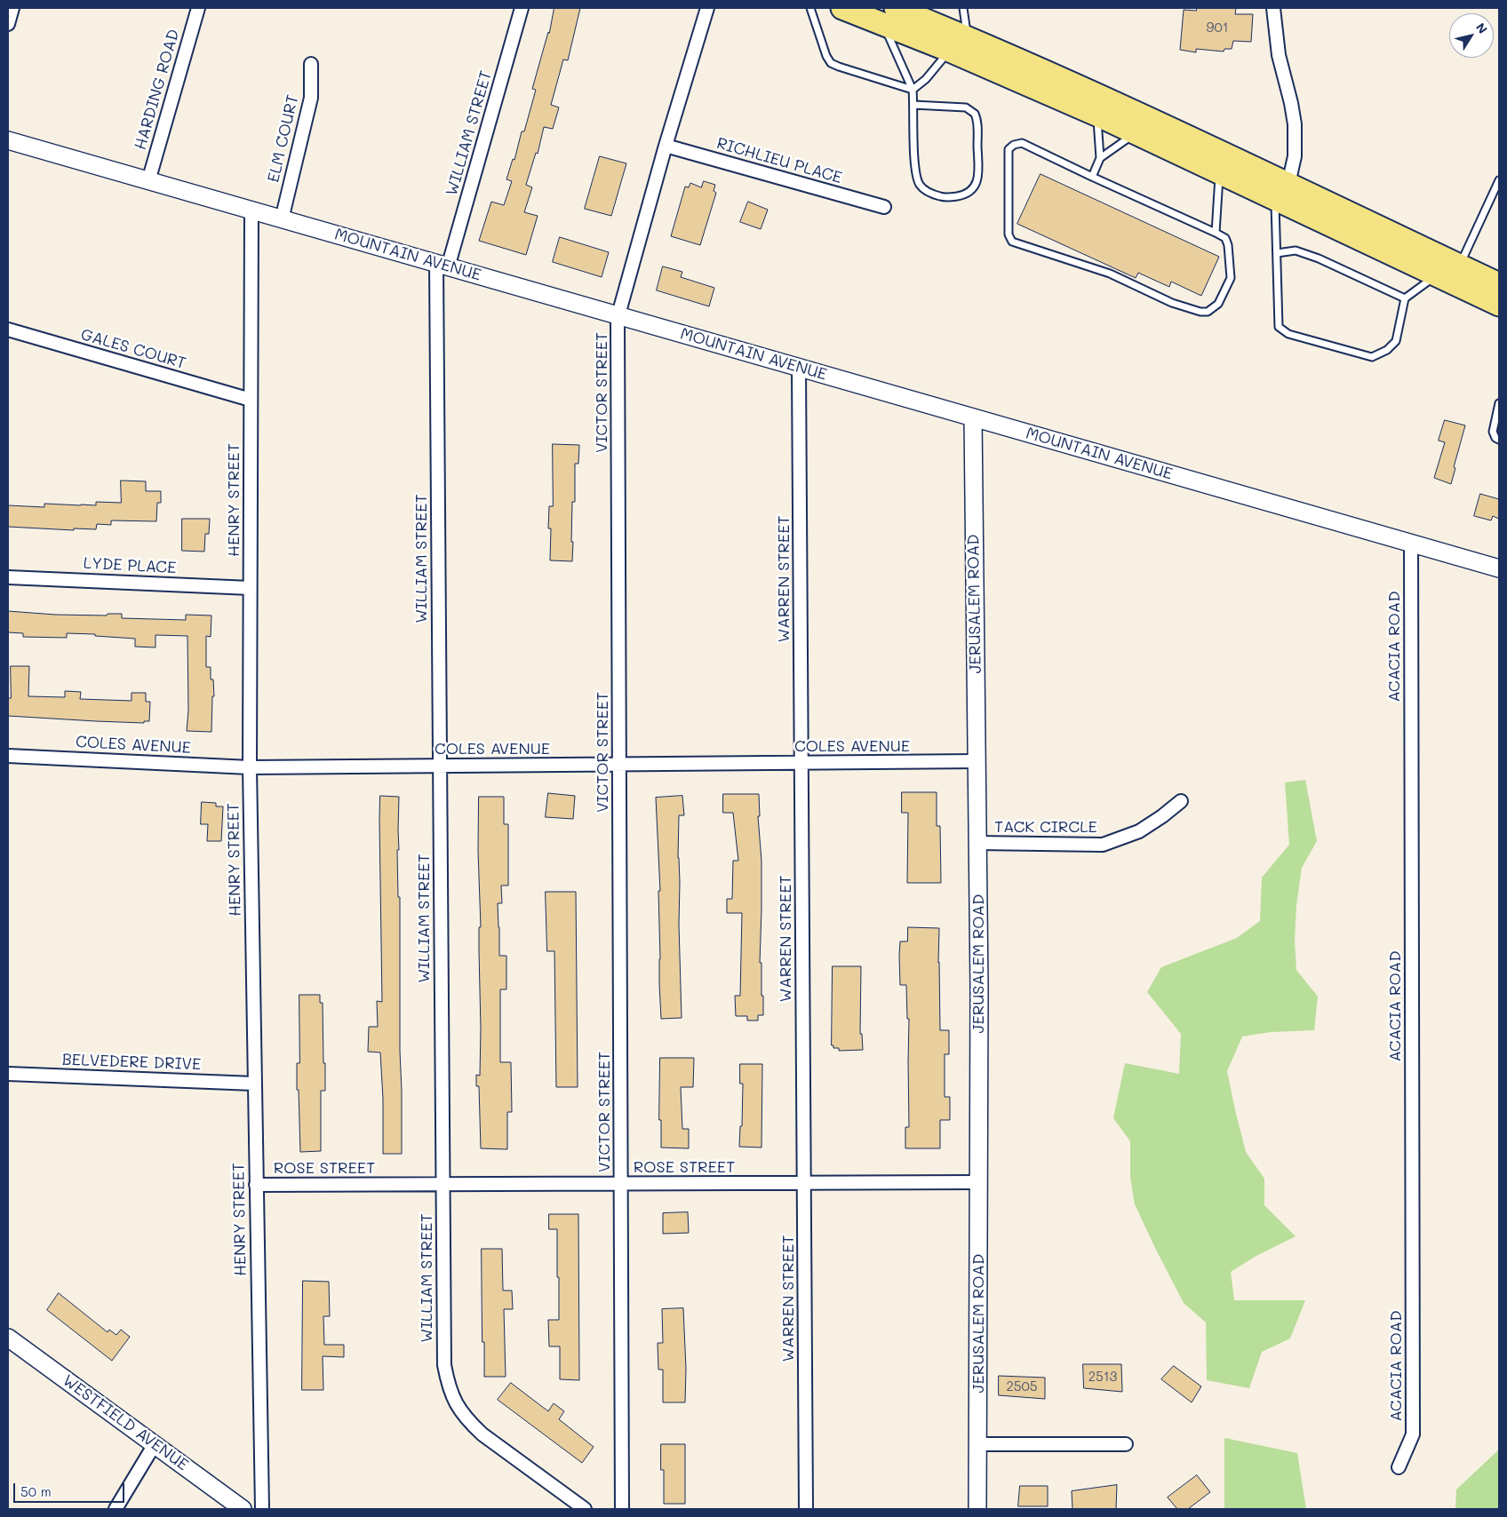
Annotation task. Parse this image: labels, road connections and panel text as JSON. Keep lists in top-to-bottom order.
{
  "streets": {
    "street": [
      "HARDING ROAD",
      "WILLIAM STREET",
      "ELM COURT",
      "RICHLIEU PLACE",
      "MOUNTAIN AVENUE",
      "GALES COURT",
      "VICTOR STREET",
      "HENRY STREET",
      "LYDE PLACE",
      "WARREN STREET",
      "JERUSALEM ROAD",
      "ACACIA ROAD",
      "COLES AVENUE",
      "TACK CIRCLE",
      "BELVEDERE DRIVE",
      "ROSE STREET",
      "WESTFIELD AVENUE"
    ]
  },
  "crossings": [
    ["HARDING ROAD", "MOUNTAIN AVENUE"],
    ["WILLIAM STREET", "MOUNTAIN AVENUE"],
    ["WILLIAM STREET", "COLES AVENUE"],
    ["WILLIAM STREET", "ROSE STREET"],
    ["ELM COURT", "MOUNTAIN AVENUE"],
    ["RICHLIEU PLACE", "VICTOR STREET"],
    ["MOUNTAIN AVENUE", "VICTOR STREET"],
    ["MOUNTAIN AVENUE", "HENRY STREET"],
    ["MOUNTAIN AVENUE", "WARREN STREET"],
    ["MOUNTAIN AVENUE", "JERUSALEM ROAD"],
    ["MOUNTAIN AVENUE", "ACACIA ROAD"],
    ["GALES COURT", "HENRY STREET"],
    ["VICTOR STREET", "COLES AVENUE"],
    ["VICTOR STREET", "ROSE STREET"],
    ["HENRY STREET", "LYDE PLACE"],
    ["HENRY STREET", "COLES AVENUE"],
    ["HENRY STREET", "BELVEDERE DRIVE"],
    ["HENRY STREET", "ROSE STREET"],
    ["WARREN STREET", "COLES AVENUE"],
    ["WARREN STREET", "ROSE STREET"],
    ["JERUSALEM ROAD", "COLES AVENUE"],
    ["JERUSALEM ROAD", "TACK CIRCLE"],
    ["JERUSALEM ROAD", "ROSE STREET"]
  ],
  "house_numbers": ["901", "2513", "2505"],
  "scale_bar": "50 m",
  "north": "top right"
}
